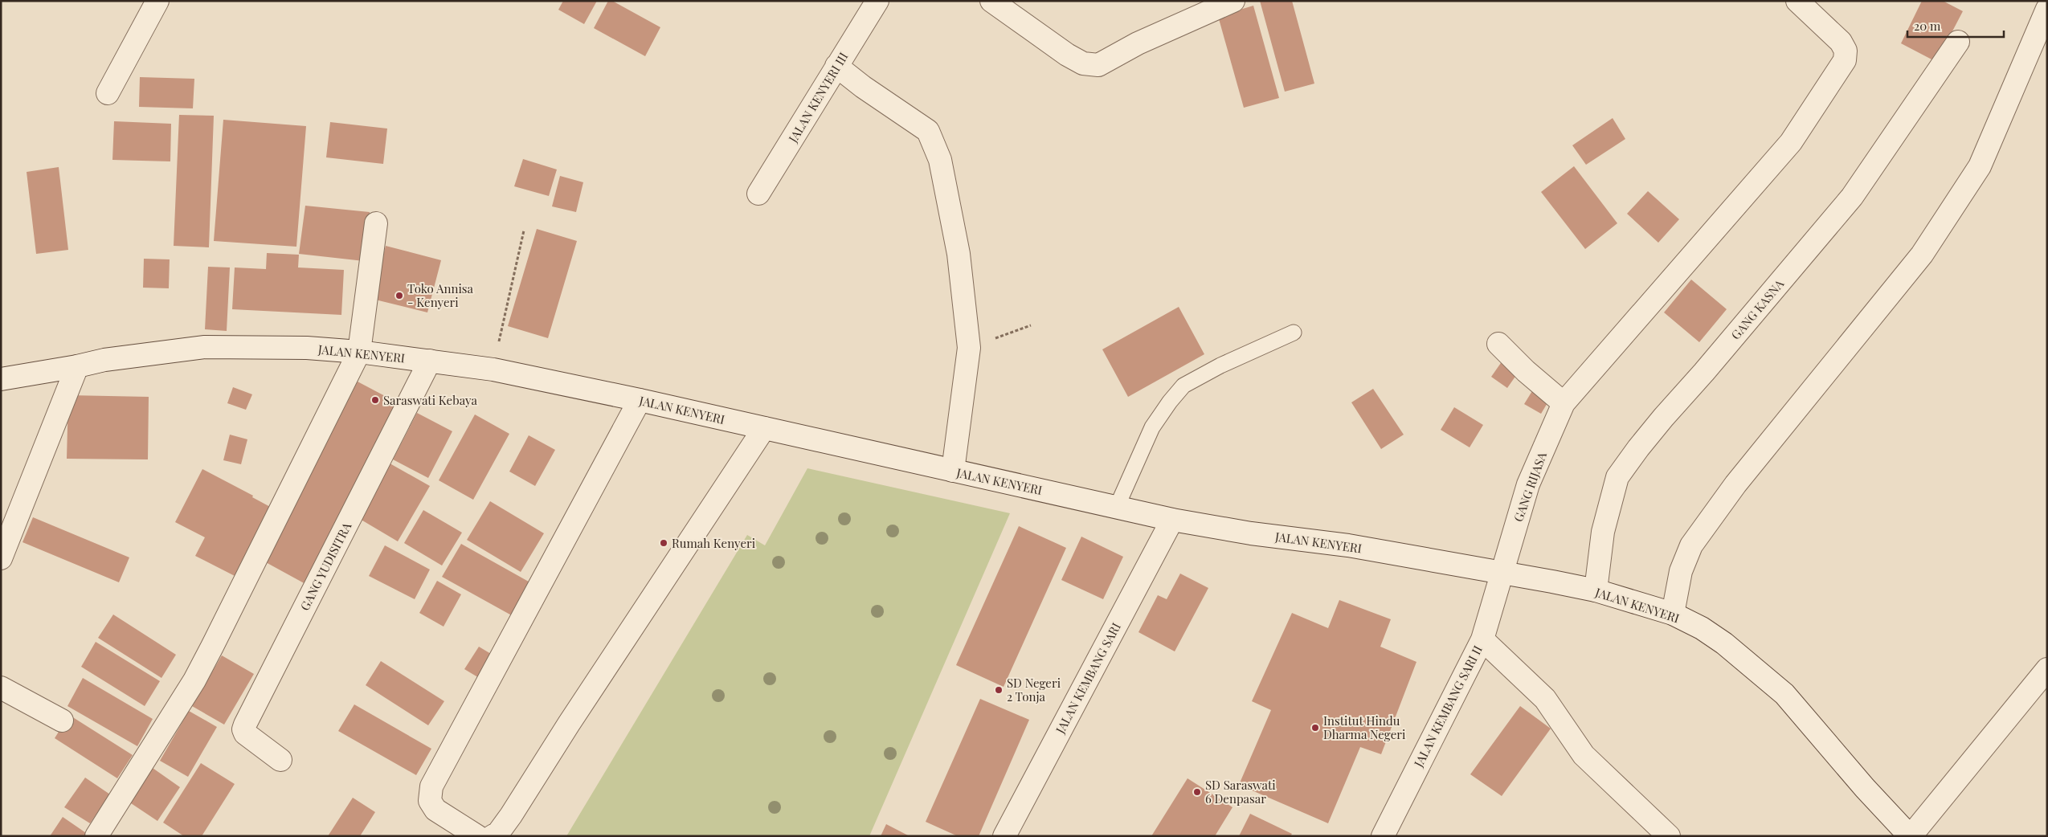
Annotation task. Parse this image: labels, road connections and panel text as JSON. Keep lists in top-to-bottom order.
{
  "streets": {
    "street": [
      "JALAN KENYERI III",
      "GANG KASNA",
      "JALAN KENYERI",
      "GANG RIJASA",
      "GANG YUDISITRA",
      "JALAN KEMBANG SARI",
      "JALAN KEMBANG SARI II"
    ]
  },
  "crossings": [
    ["GANG KASNA", "JALAN KENYERI"],
    ["JALAN KENYERI", "GANG RIJASA"],
    ["JALAN KENYERI", "GANG YUDISITRA"],
    ["JALAN KENYERI", "JALAN KEMBANG SARI"],
    ["JALAN KENYERI", "JALAN KEMBANG SARI II"],
    ["GANG RIJASA", "JALAN KEMBANG SARI II"]
  ],
  "places": [
    "Toko Annisa - Kenyeri",
    "Saraswati Kebaya",
    "Rumah Kenyeri",
    "SD Negeri 2 Tonja",
    "Institut Hindu Dharma Negeri",
    "SD Saraswati 6 Denpasar"
  ],
  "scale_bar": "20 m"
}
